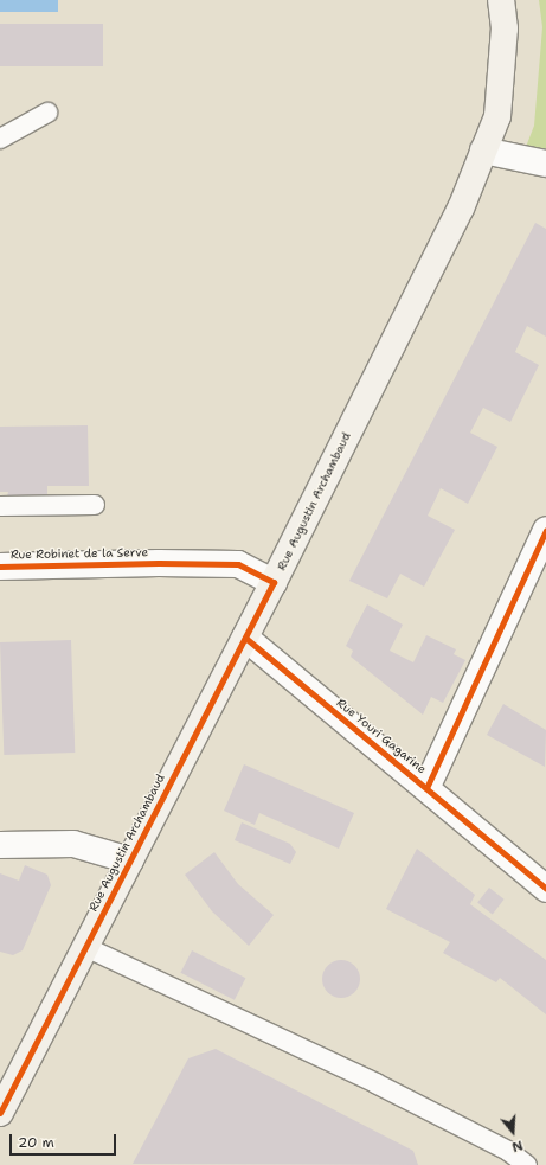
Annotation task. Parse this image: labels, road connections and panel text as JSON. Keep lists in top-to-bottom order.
{
  "streets": {
    "main road": ["Rue Augustin Archambaud"],
    "street": ["Rue Robinet de la Serve", "Rue Youri Gagarine"]
  },
  "crossings": [
    ["Rue Augustin Archambaud", "Rue Robinet de la Serve"],
    ["Rue Augustin Archambaud", "Rue Youri Gagarine"]
  ],
  "scale_bar": "20 m",
  "north": "bottom"
}
